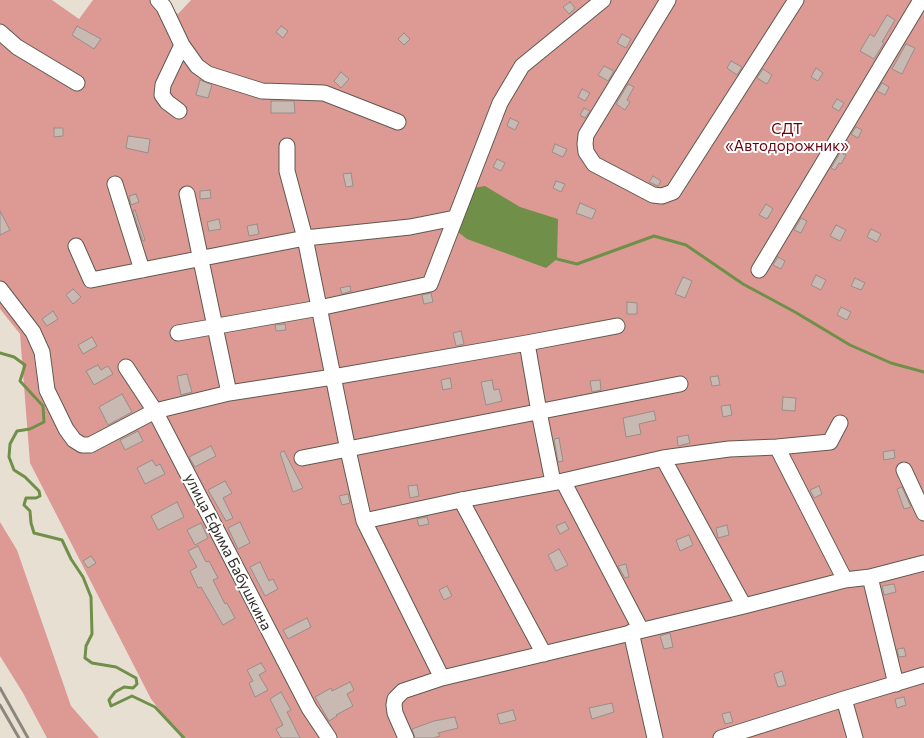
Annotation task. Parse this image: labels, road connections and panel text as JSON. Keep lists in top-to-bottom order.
{
  "streets": {
    "street": ["улица Ефима Бабушкина"]
  },
  "parks": ["СДТ «Автодорожник»"]
}
